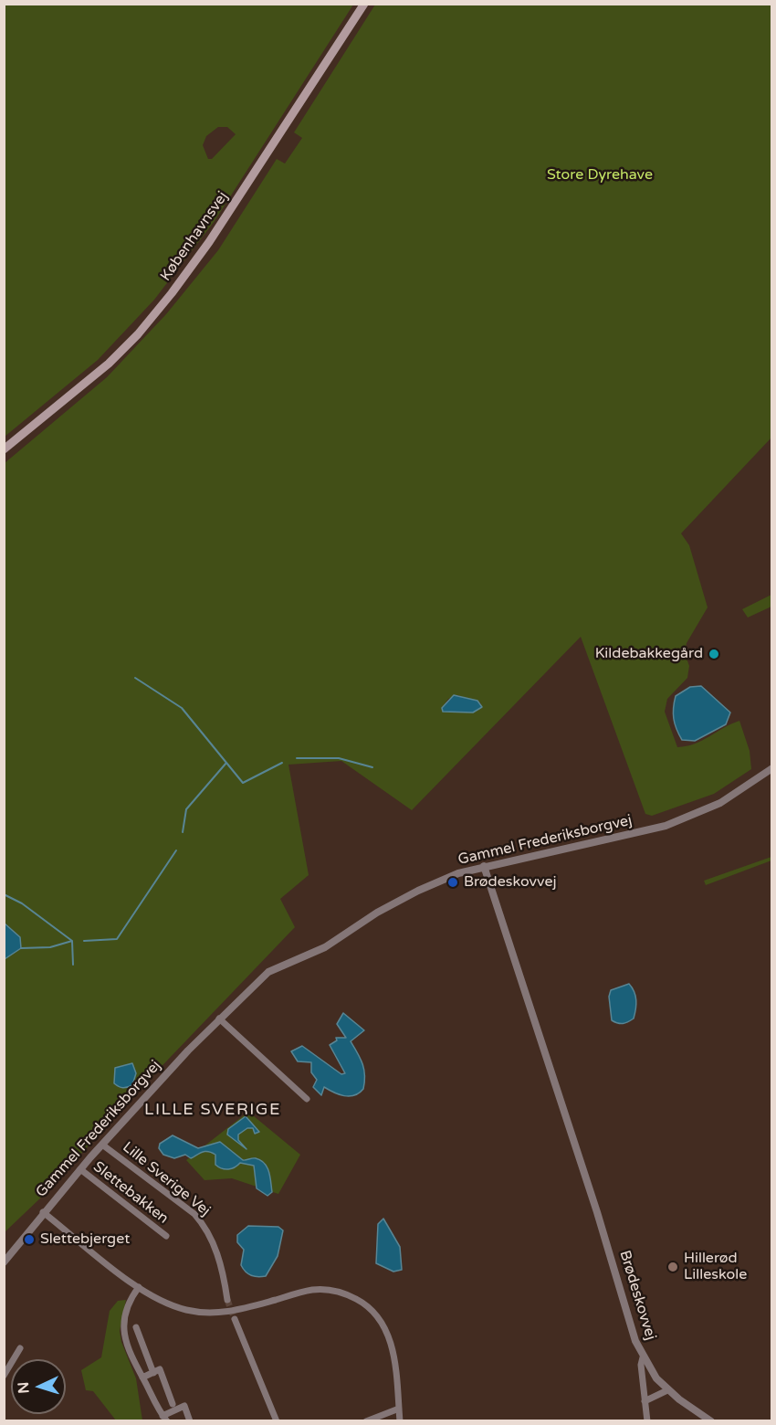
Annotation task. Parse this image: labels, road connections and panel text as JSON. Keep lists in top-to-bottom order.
{
  "streets": {
    "main road": ["Københavnsvej"],
    "street": [
      "Gammel Frederiksborgvej",
      "Lille Sverige Vej",
      "Slettebakken",
      "Brødeskovvej"
    ]
  },
  "crossings": [
    ["Gammel Frederiksborgvej", "Lille Sverige Vej"],
    ["Gammel Frederiksborgvej", "Slettebakken"],
    ["Gammel Frederiksborgvej", "Brødeskovvej"]
  ],
  "districts": ["LILLE SVERIGE"],
  "parks": ["Store Dyrehave"],
  "places": [
    "Kildebakkegård",
    "Brødeskovvej",
    "Slettebjerget",
    "Hillerød Lilleskole"
  ],
  "north": "left"
}
